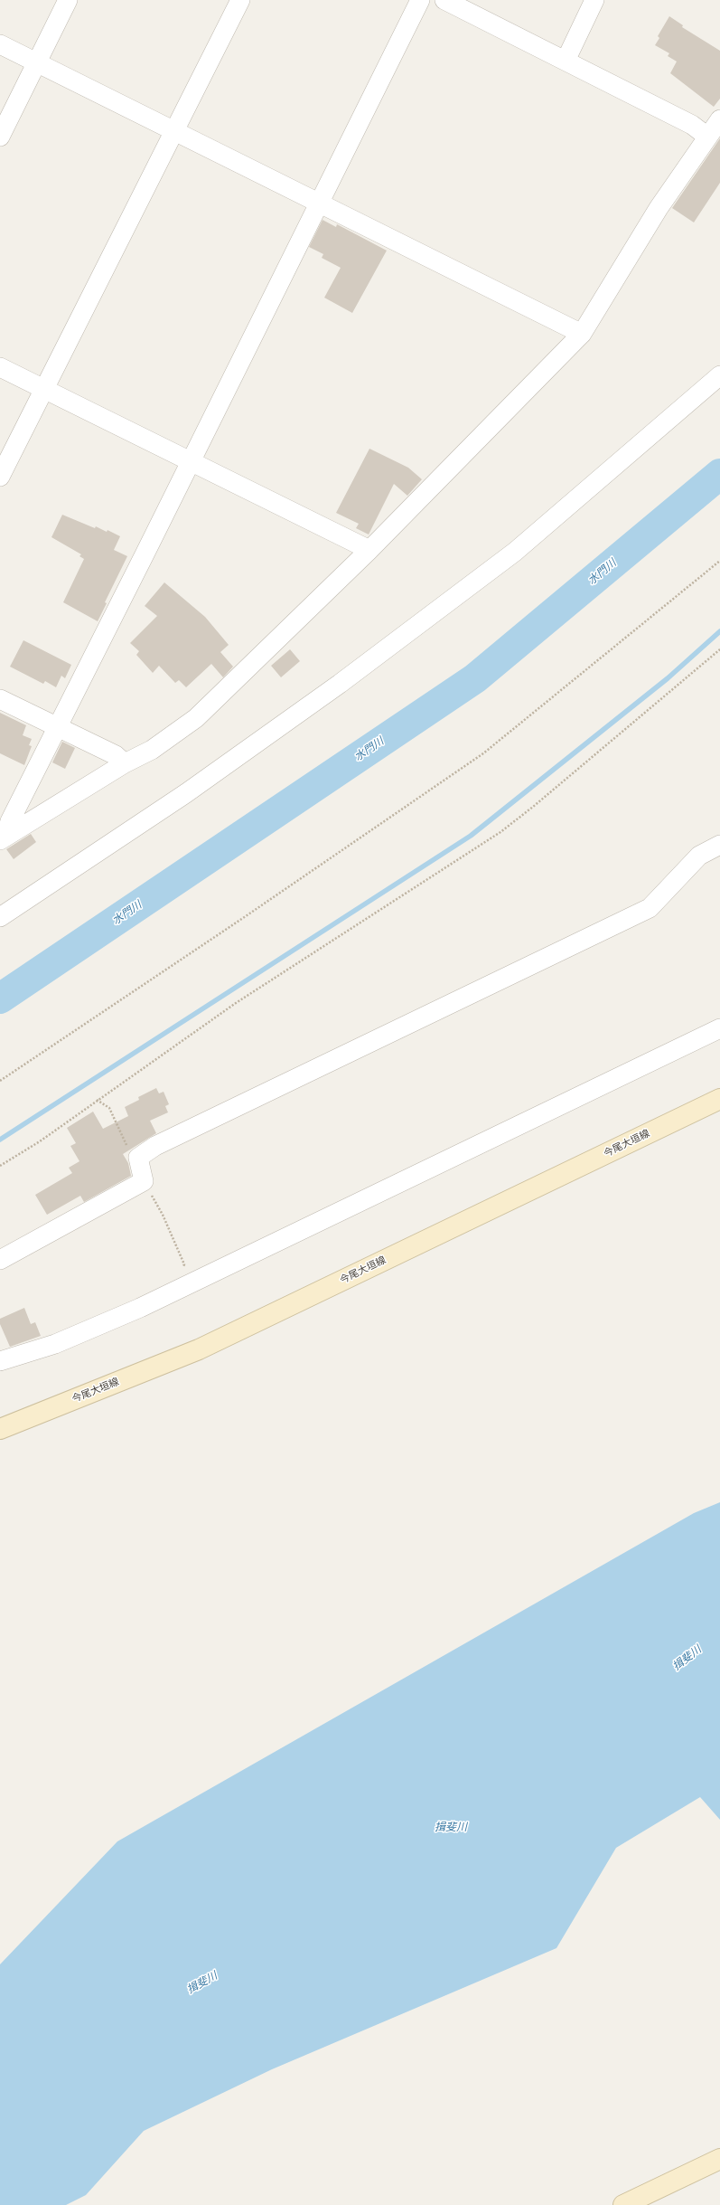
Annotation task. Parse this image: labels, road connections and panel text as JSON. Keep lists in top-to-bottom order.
{
  "streets": {
    "main road": ["今尾大垣線"]
  },
  "water": ["水門川", "揖斐川"]
}
